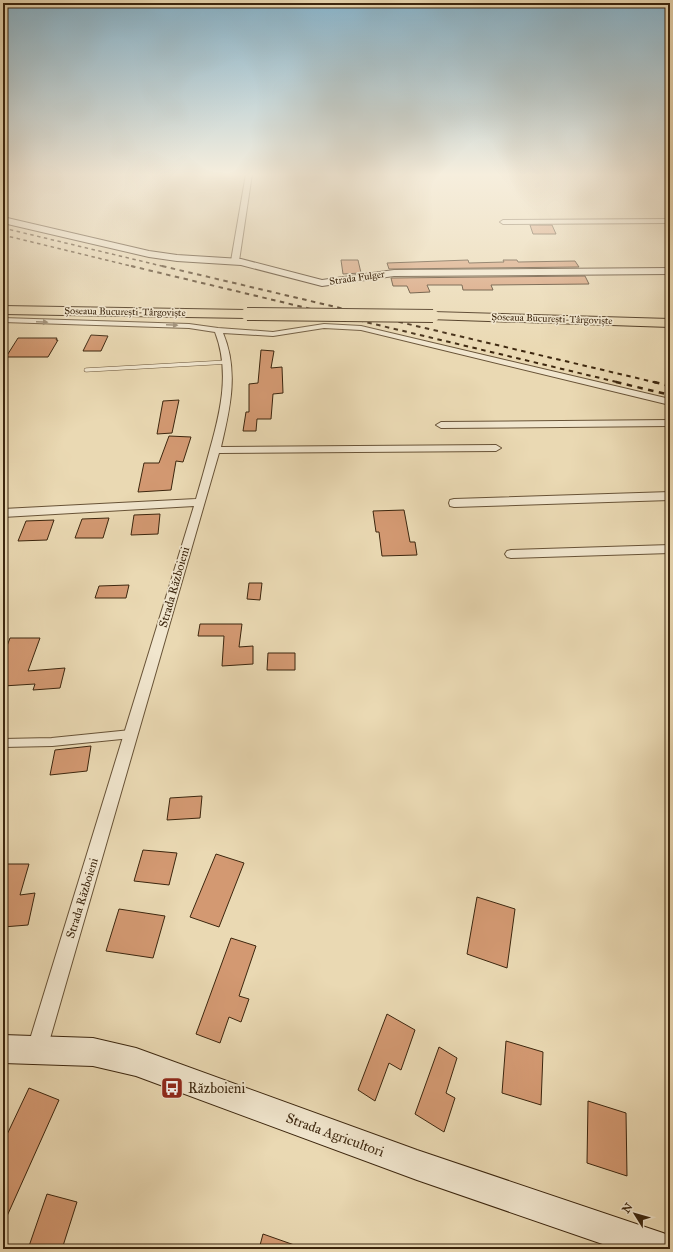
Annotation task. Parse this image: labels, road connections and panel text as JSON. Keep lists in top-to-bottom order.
{
  "streets": {
    "main road": ["Șoseaua București-Târgoviște"],
    "street": ["Strada Fulger", "Strada Războieni", "Strada Agricultori"]
  },
  "crossings": [
    ["Strada Războieni", "Strada Agricultori"]
  ],
  "places": {
    "bus stop": ["Războieni"]
  },
  "north": "top left"
}
